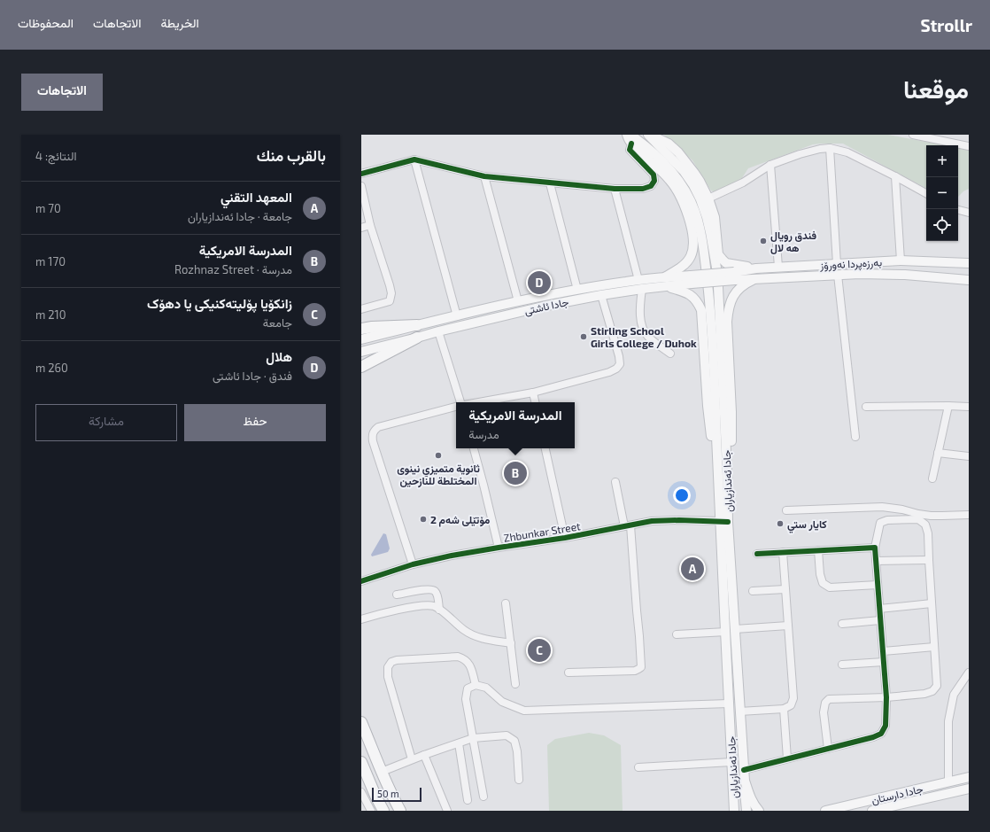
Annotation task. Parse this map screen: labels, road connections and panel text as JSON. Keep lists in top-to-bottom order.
{
  "streets": {
    "main road": [
      "بەرزەپردا نەورۆز",
      "جادا ئاشتی",
      "جادا ئەندازیاران",
      "جادا دارستان"
    ],
    "street": ["Zhbunkar Street"]
  },
  "crossings": [
    ["بەرزەپردا نەورۆز", "جادا ئاشتی"],
    ["جادا ئەندازیاران", "Zhbunkar Street"]
  ],
  "places": [
    "فندق رويال هه لال",
    "Stirling School Girls College / Duhok",
    "ثانوية متميزي نينوى المختلطة للنازحين",
    "مۆتێلی شەم 2",
    "كايار ستي"
  ],
  "scale_bar": "50 m",
  "page": {
    "header": "Strollr",
    "nav": ["الخريطة", "الاتجاهات", "المحفوظات"],
    "title": "موقعنا",
    "buttons": [
      "الاتجاهات",
      ["حفظ", "مشاركة"]
    ],
    "heading": ["بالقرب منك", "النتائج: 4"],
    "map_buttons": ["+", "−"],
    "list": [
      {
        "mark": "A",
        "name": "المعهد التقني",
        "note": "جامعة · جادا ئەندازیاران",
        "value": "70 m"
      },
      {
        "mark": "B",
        "name": "المدرسة الامريكية",
        "note": "مدرسة · Rozhnaz Street",
        "value": "170 m"
      },
      {
        "mark": "C",
        "name": "زانکۆیا پۆلیتەکنیکی یا دهۆک",
        "note": "جامعة",
        "value": "210 m"
      },
      {
        "mark": "D",
        "name": "هلال",
        "note": "فندق · جادا ئاشتی",
        "value": "260 m"
      }
    ],
    "pins": [
      "D",
      "B",
      "A",
      "C"
    ],
    "popup": ["المدرسة الامريكية", "مدرسة"],
    "scale": "50 m"
  }
}
